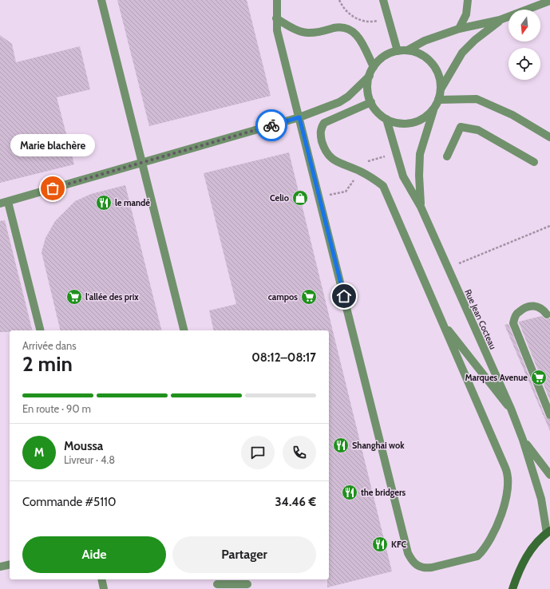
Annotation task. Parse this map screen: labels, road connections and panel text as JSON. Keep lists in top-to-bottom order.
{
  "streets": {
    "street": ["Rue Jean Cocteau"]
  },
  "places": {
    "other": ["Marie blachère"],
    "shop": ["Celio"],
    "restaurant": [
      "le mandé",
      "Shanghai wok",
      "the bridgers",
      "KFC"
    ],
    "supermarket": ["l'allée des prix", "campos", "Marques Avenue"]
  },
  "north": "bottom",
  "page": {
    "bubble": "Marie blachère",
    "heading": ["2 min", "Arrivée dans", "08:12–08:17"],
    "panel": [
      "Moussa",
      "Livreur · 4.8",
      "Commande #5110",
      "34.46 €"
    ],
    "bar": "En route · 90 m",
    "round": "M",
    "buttons": ["Aide", "Partager"]
  }
}
